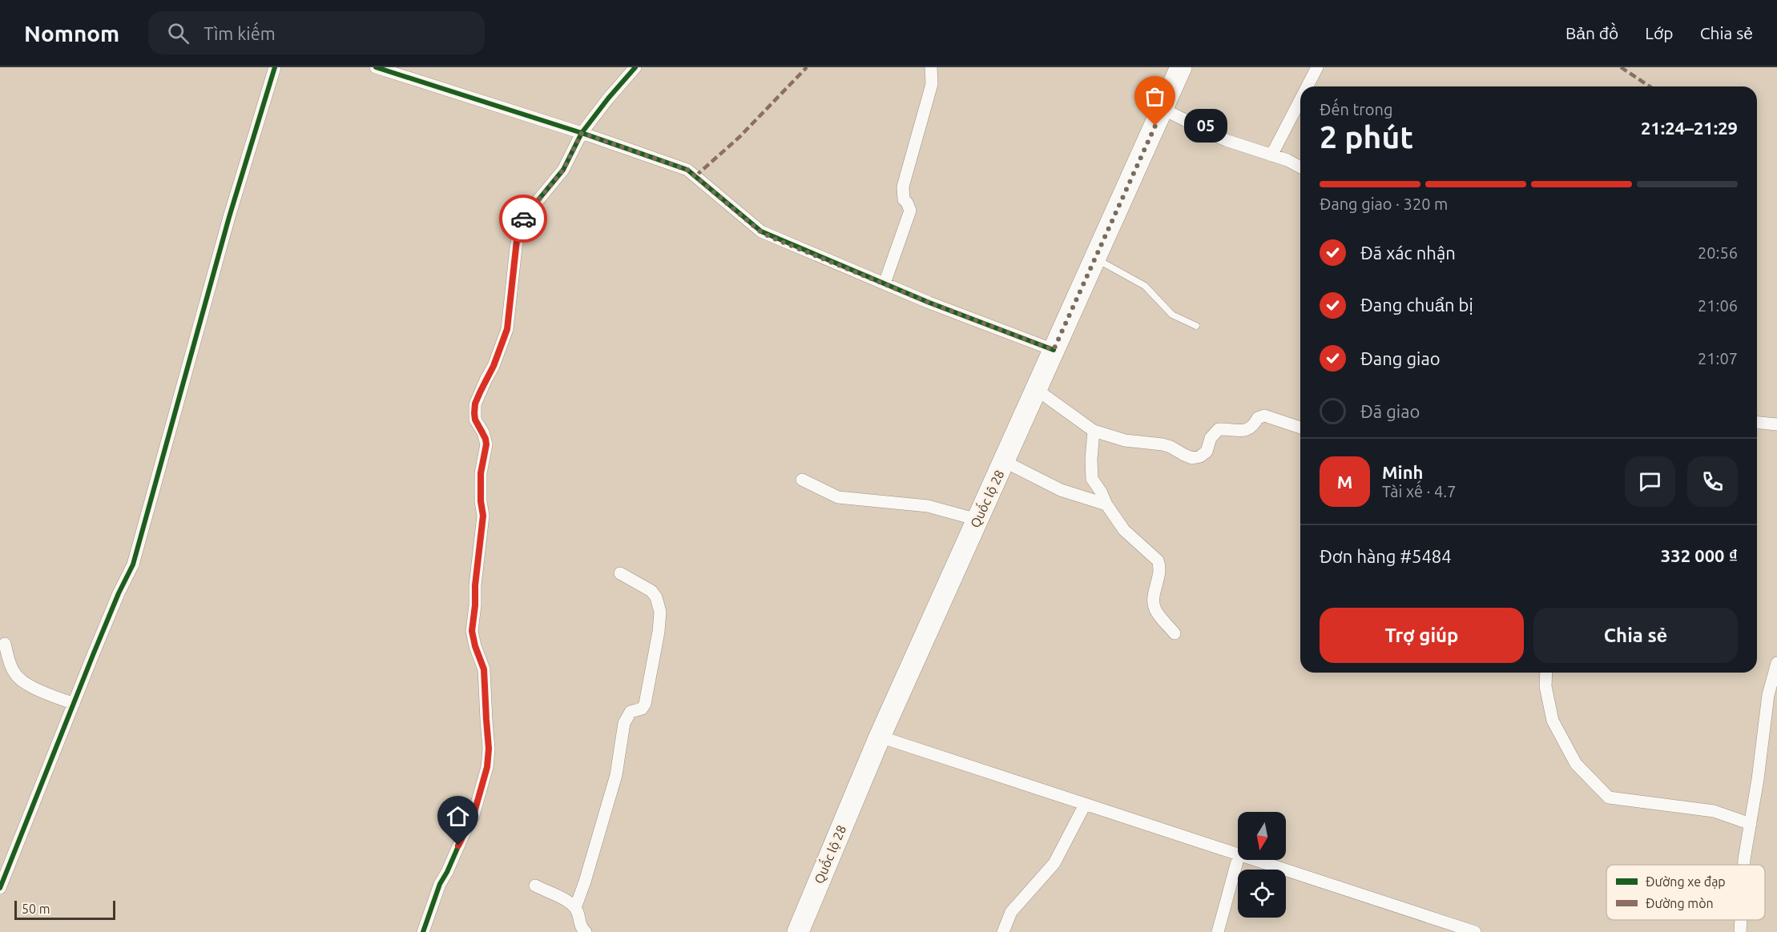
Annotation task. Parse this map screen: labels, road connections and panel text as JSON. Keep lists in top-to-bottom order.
{
  "streets": {
    "highway": ["Quốc lộ 28"]
  },
  "places": ["05"],
  "legend": ["Đường xe đạp", "Đường mòn"],
  "scale_bar": "50 m",
  "north": "bottom",
  "page": {
    "header": "Nomnom",
    "search": "Tìm kiếm",
    "nav": ["Bản đồ", "Lớp", "Chia sẻ"],
    "heading": ["2 phút", "Đến trong", "21:24–21:29"],
    "panel": [
      "Minh",
      "Tài xế · 4.7",
      "Đơn hàng #5484",
      "332 000 ₫"
    ],
    "bubble": "05",
    "bar": "Đang giao · 320 m",
    "list": [
      ["Đã xác nhận", "20:56"],
      ["Đang chuẩn bị", "21:06"],
      ["Đang giao", "21:07"],
      "Đã giao"
    ],
    "round": "M",
    "buttons": ["Trợ giúp", "Chia sẻ"],
    "scale": "50 m"
  }
}
